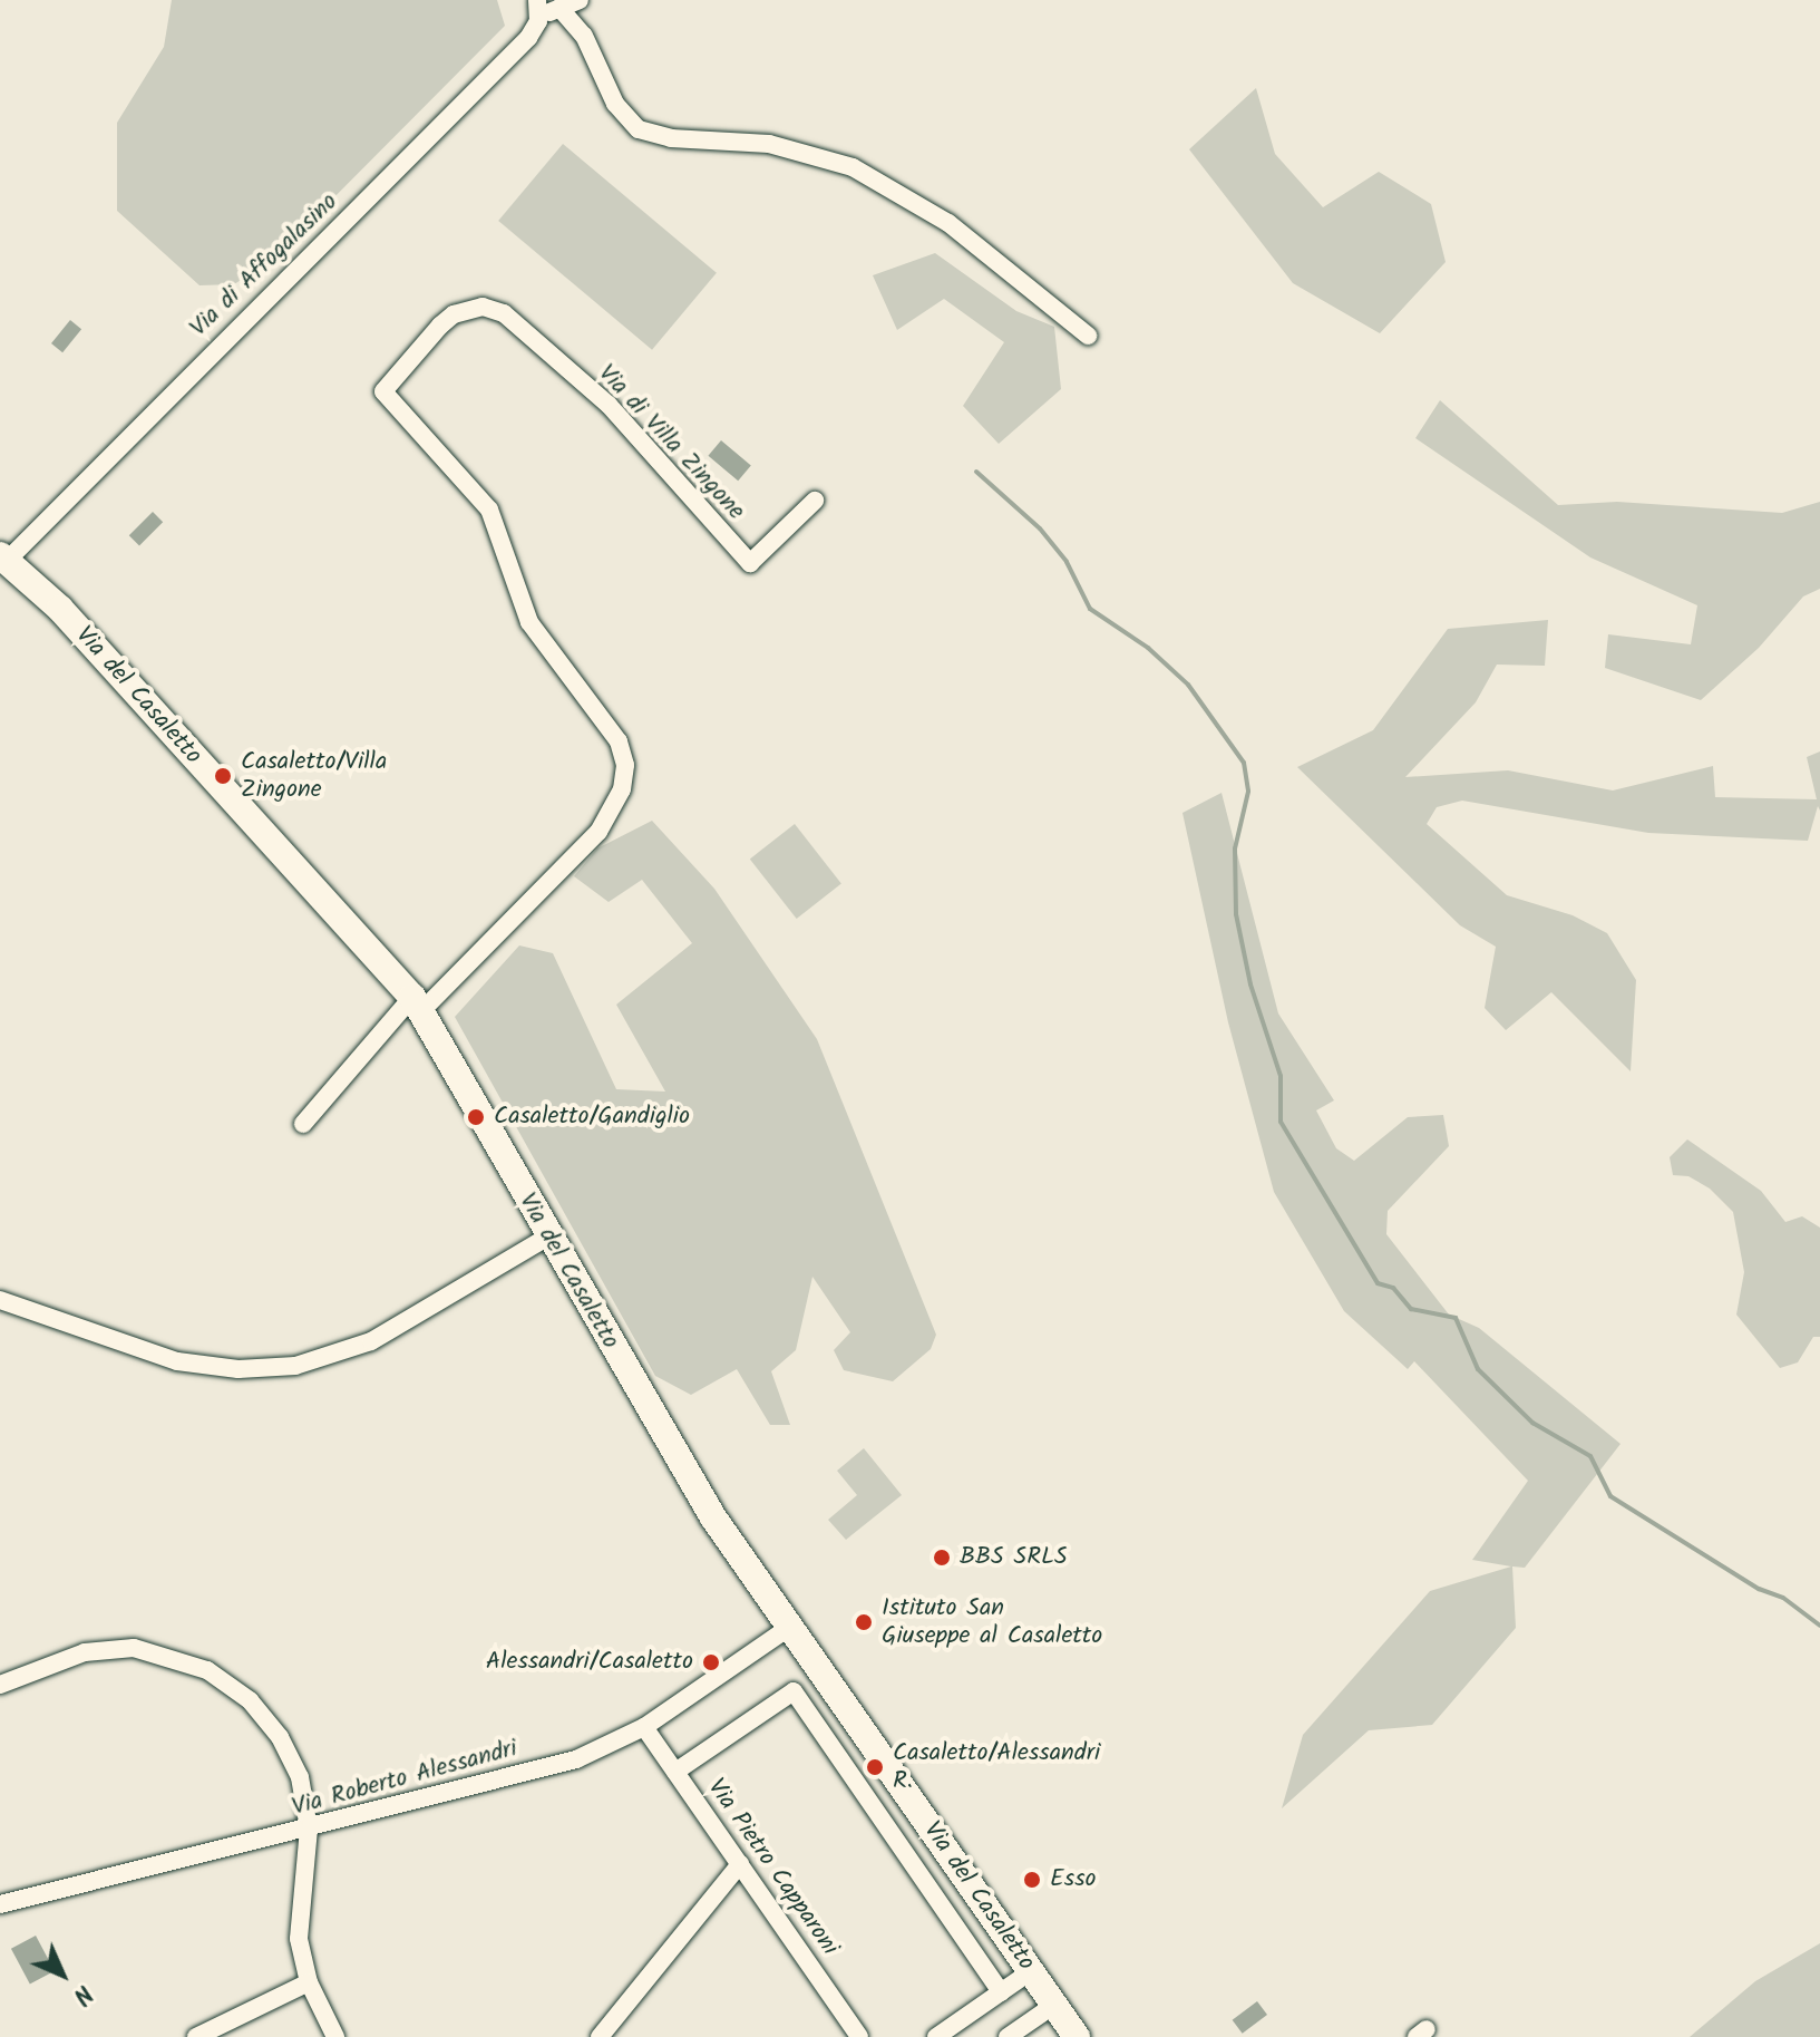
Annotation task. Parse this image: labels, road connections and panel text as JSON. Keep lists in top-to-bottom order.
{
  "streets": {
    "street": [
      "Via di Affogalasino",
      "Via di Villa Zingone",
      "Via del Casaletto",
      "Via Roberto Alessandri",
      "Via Pietro Capparoni"
    ]
  },
  "crossings": [
    ["Via di Affogalasino", "Via del Casaletto"],
    ["Via di Villa Zingone", "Via del Casaletto"],
    ["Via del Casaletto", "Via Roberto Alessandri"],
    ["Via Roberto Alessandri", "Via Pietro Capparoni"]
  ],
  "places": [
    "Casaletto/Villa Zingone",
    "Casaletto/Gandiglio",
    "BBS SRLS",
    "Istituto San Giuseppe al Casaletto",
    "Alessandri/Casaletto",
    "Casaletto/Alessandri R.",
    "Esso"
  ],
  "north": "bottom right"
}
